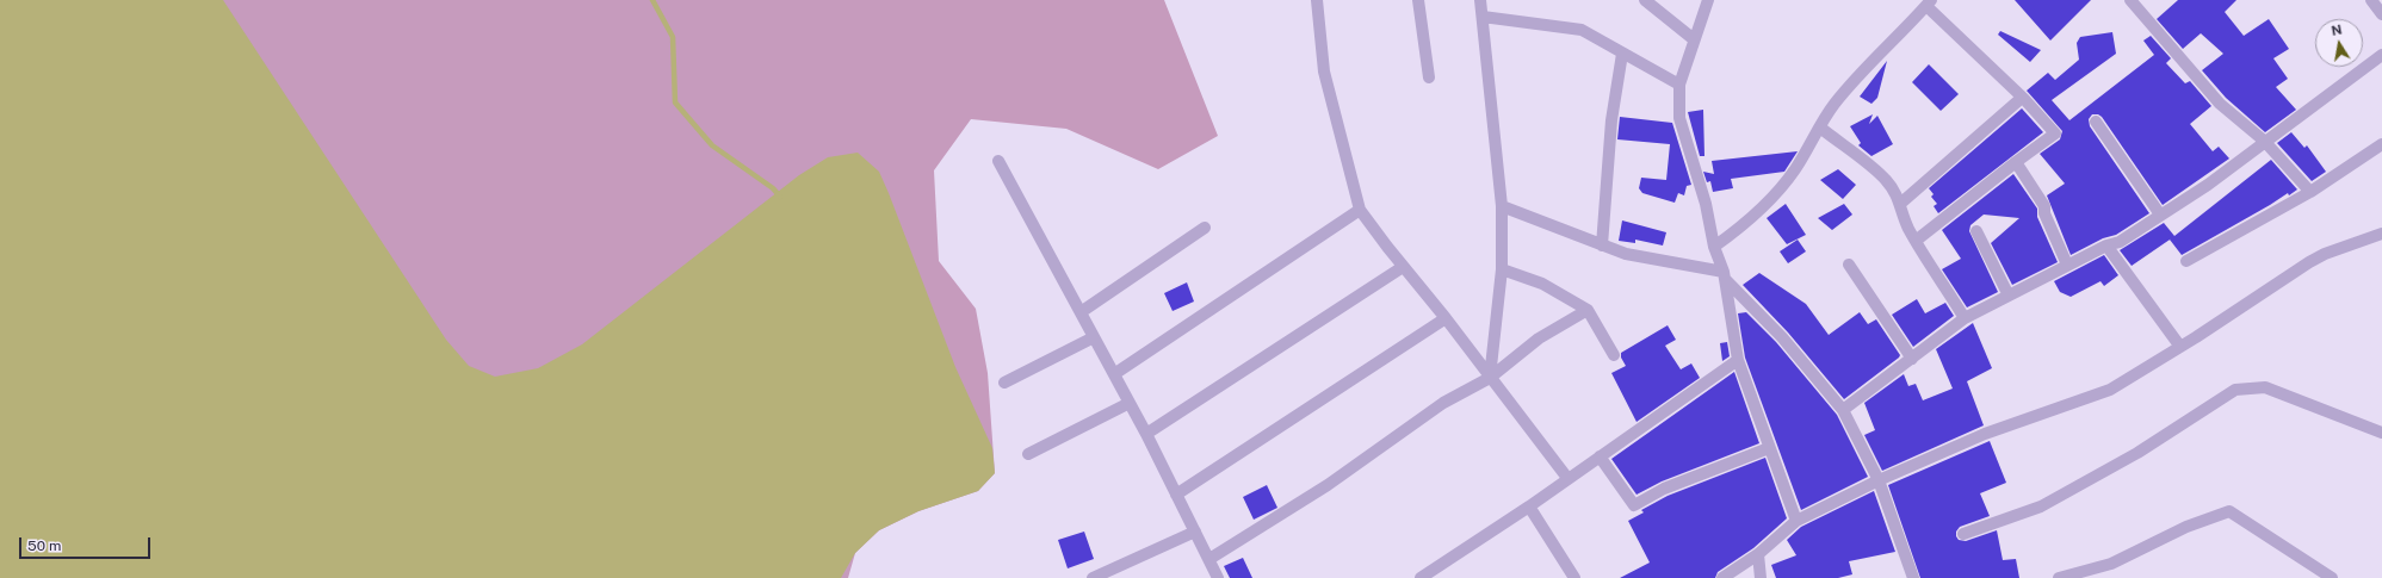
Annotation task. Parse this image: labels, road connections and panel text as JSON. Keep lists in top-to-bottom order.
{
  "scale_bar": "50 m",
  "north": "top"
}
